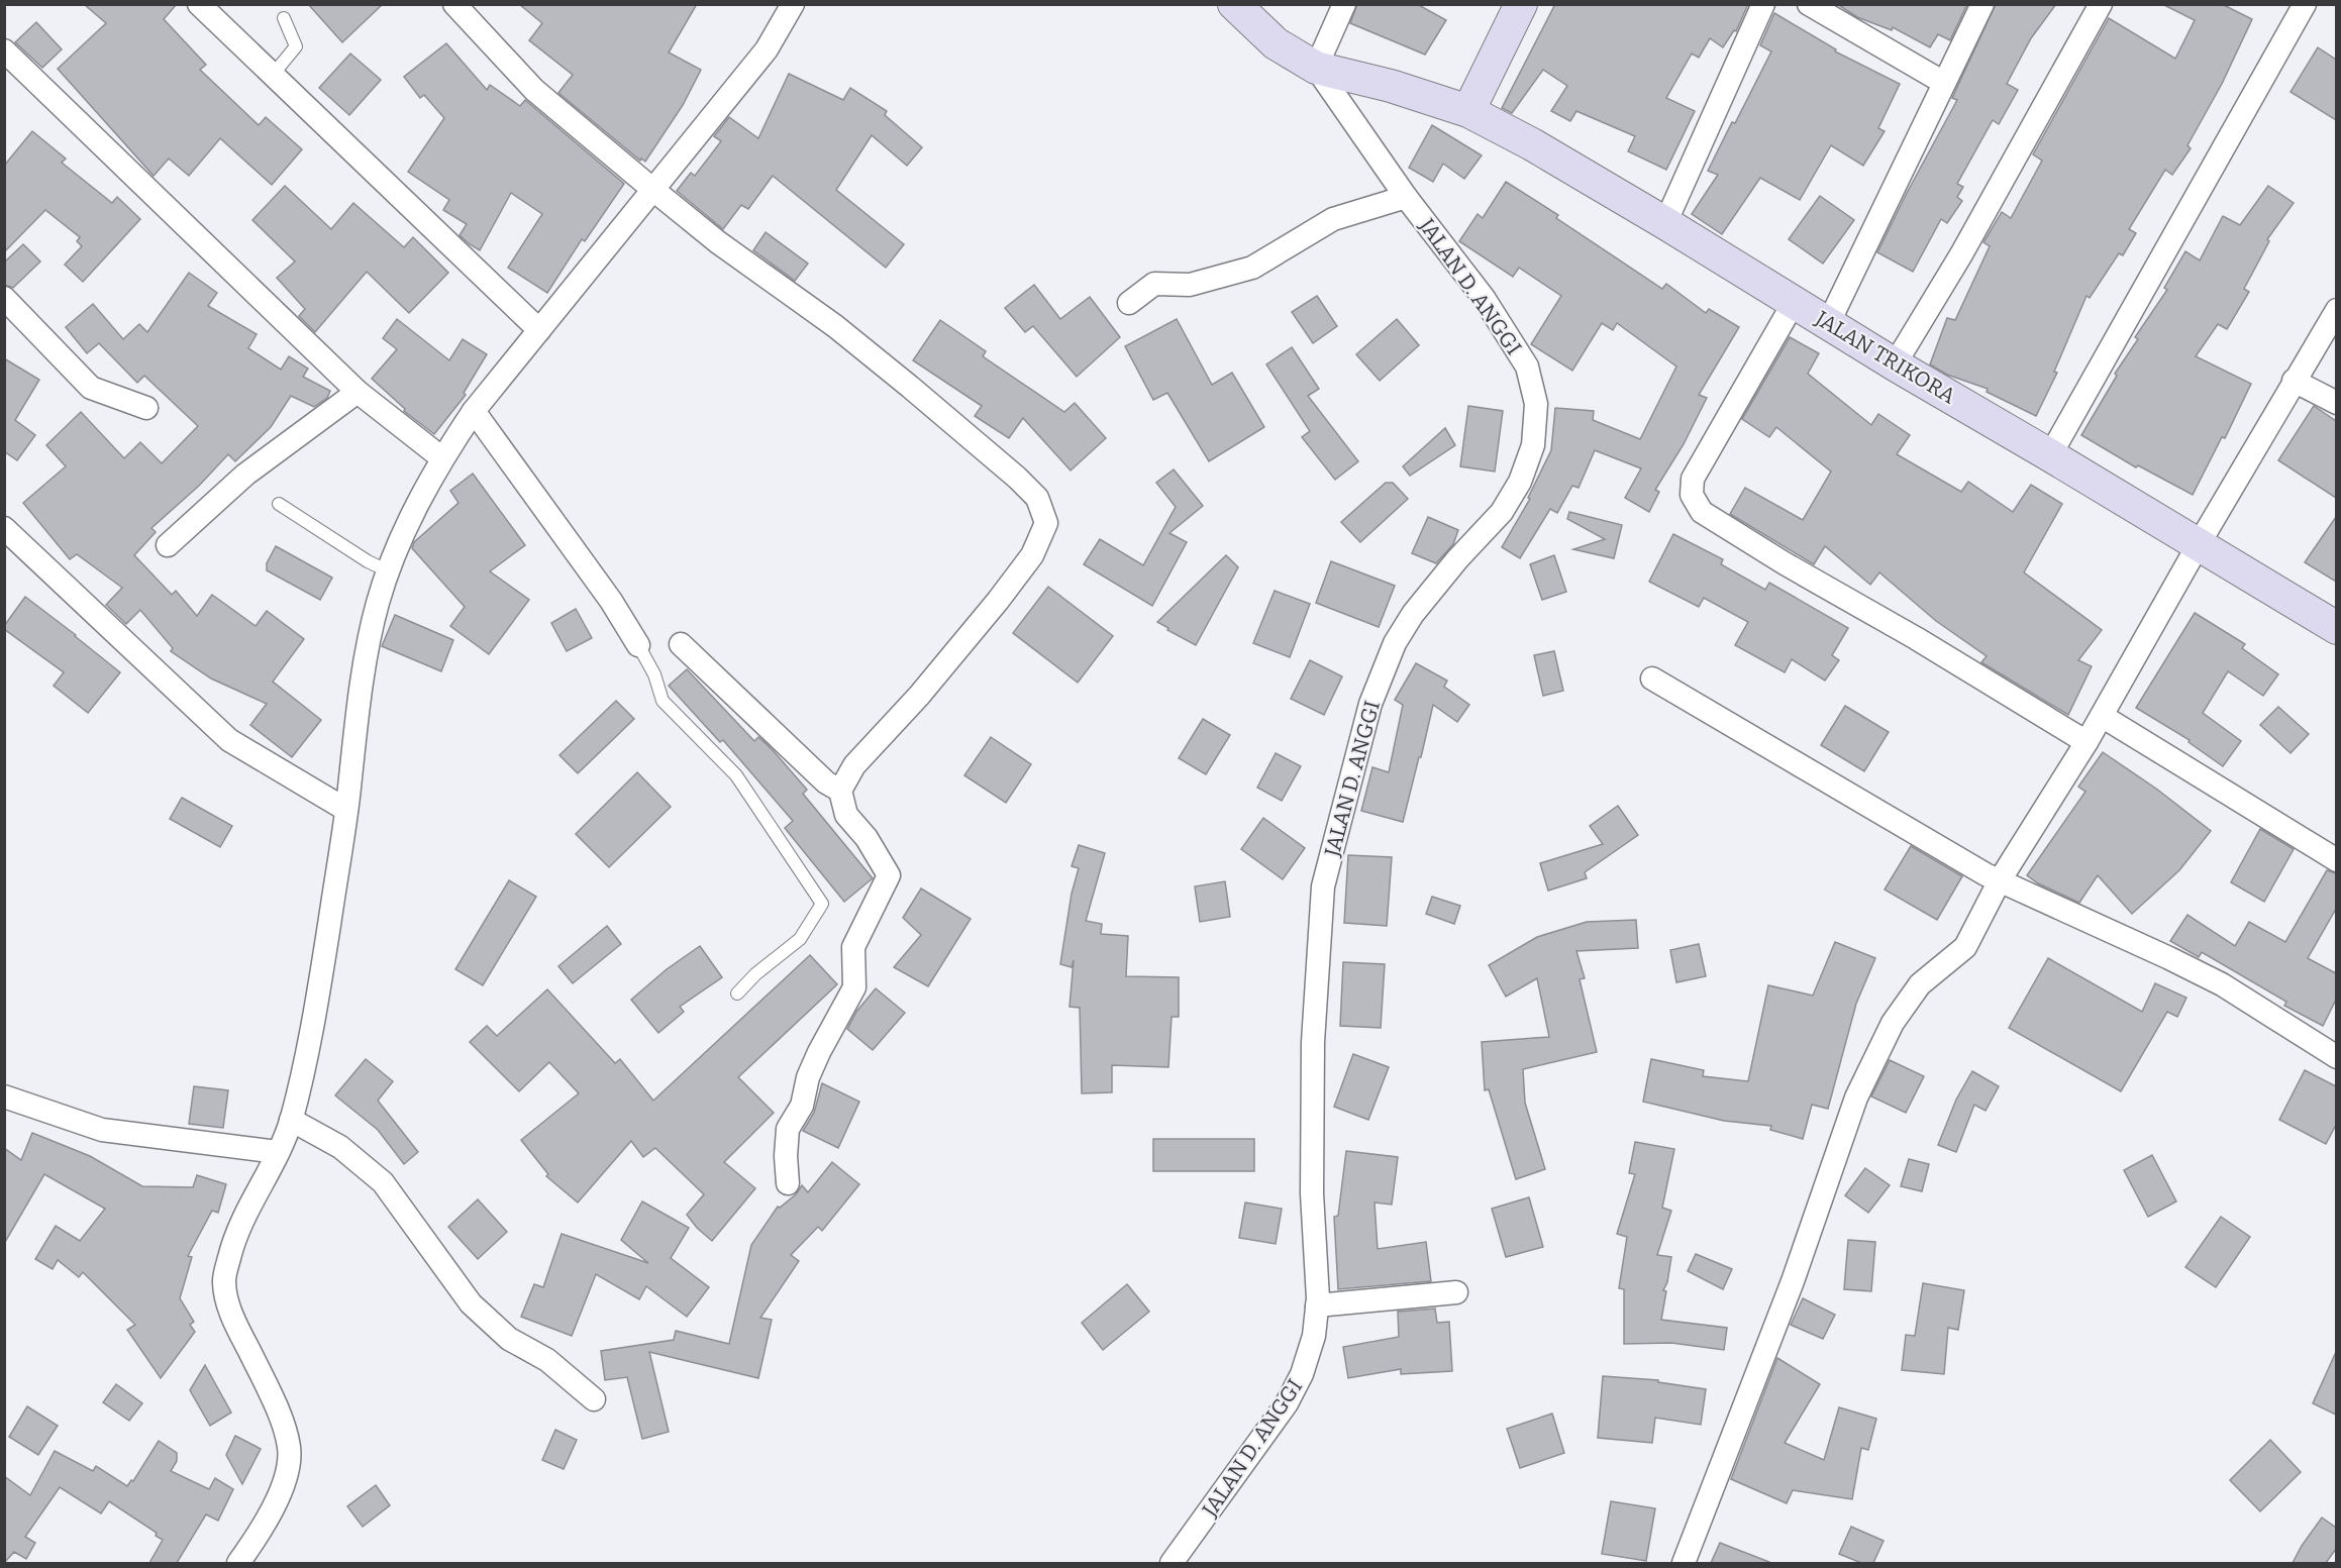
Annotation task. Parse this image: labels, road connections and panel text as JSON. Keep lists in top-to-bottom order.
{
  "streets": {
    "street": ["JALAN D. ANGGI", "JALAN TRIKORA"]
  },
  "crossings": [
    ["JALAN D. ANGGI", "JALAN TRIKORA"]
  ]
}
